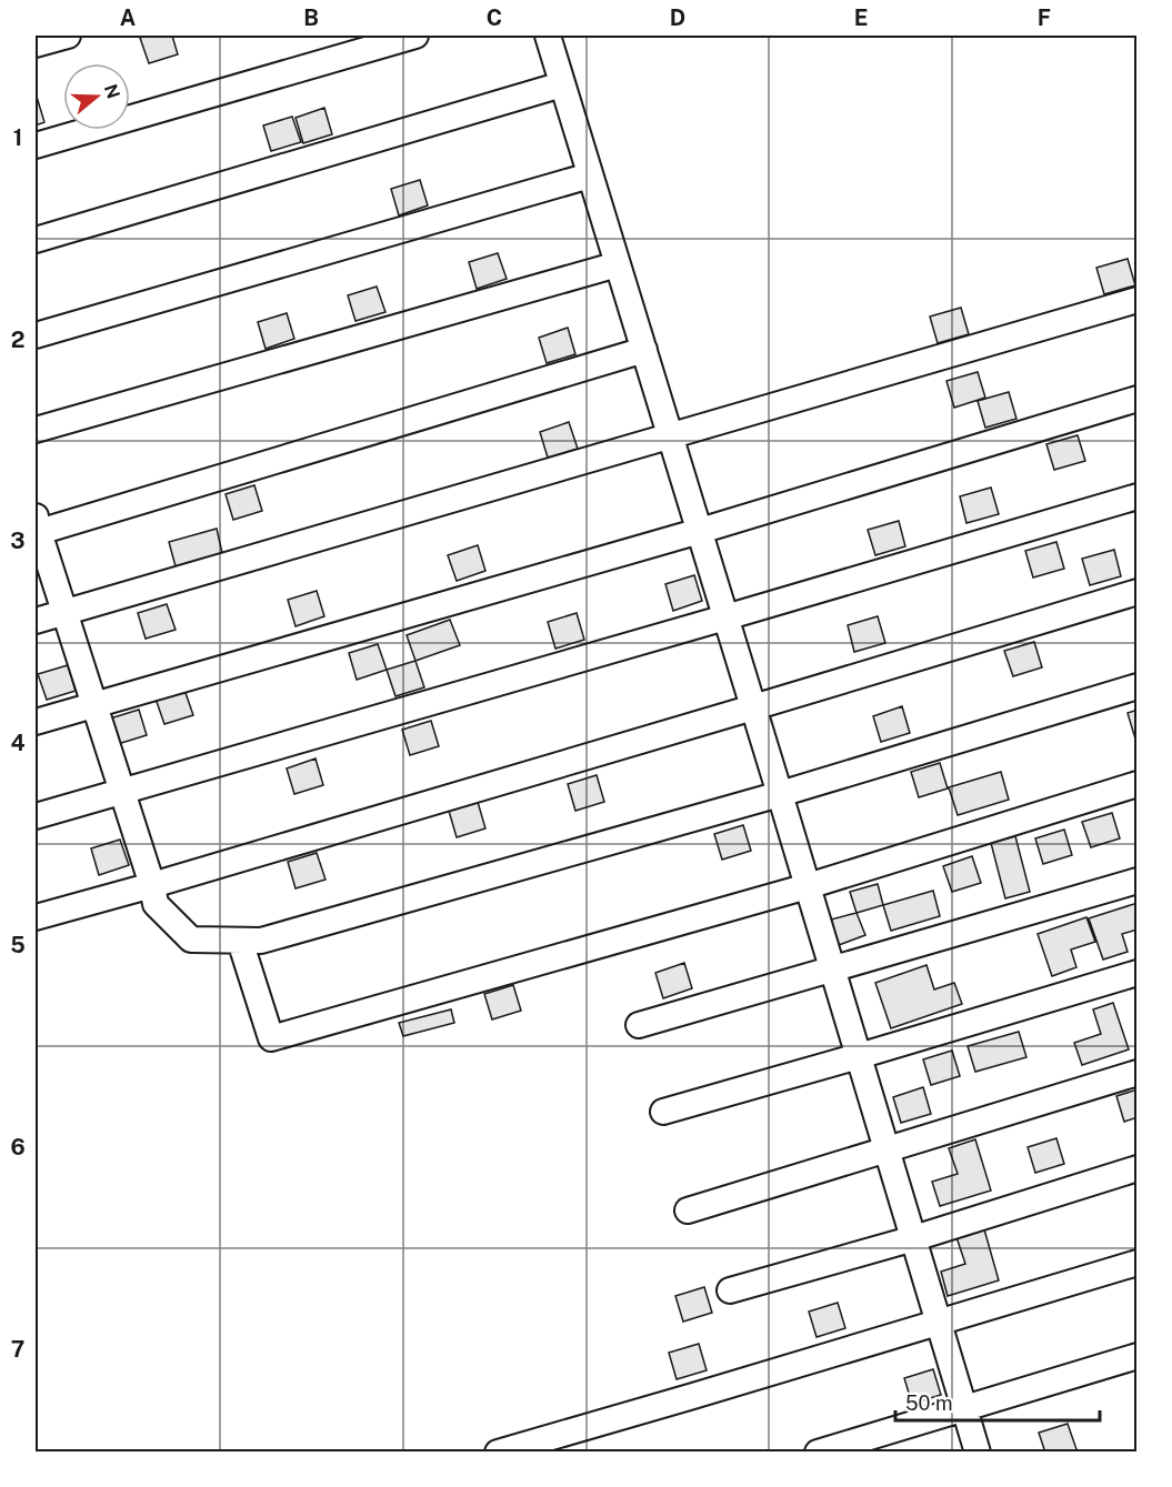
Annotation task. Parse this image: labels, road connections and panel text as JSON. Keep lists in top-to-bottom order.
{
  "scale_bar": "50 m",
  "north": "right",
  "grid": {
    "columns": [
      "A",
      "B",
      "C",
      "D",
      "E",
      "F"
    ],
    "rows": [
      "1",
      "2",
      "3",
      "4",
      "5",
      "6",
      "7"
    ]
  }
}
